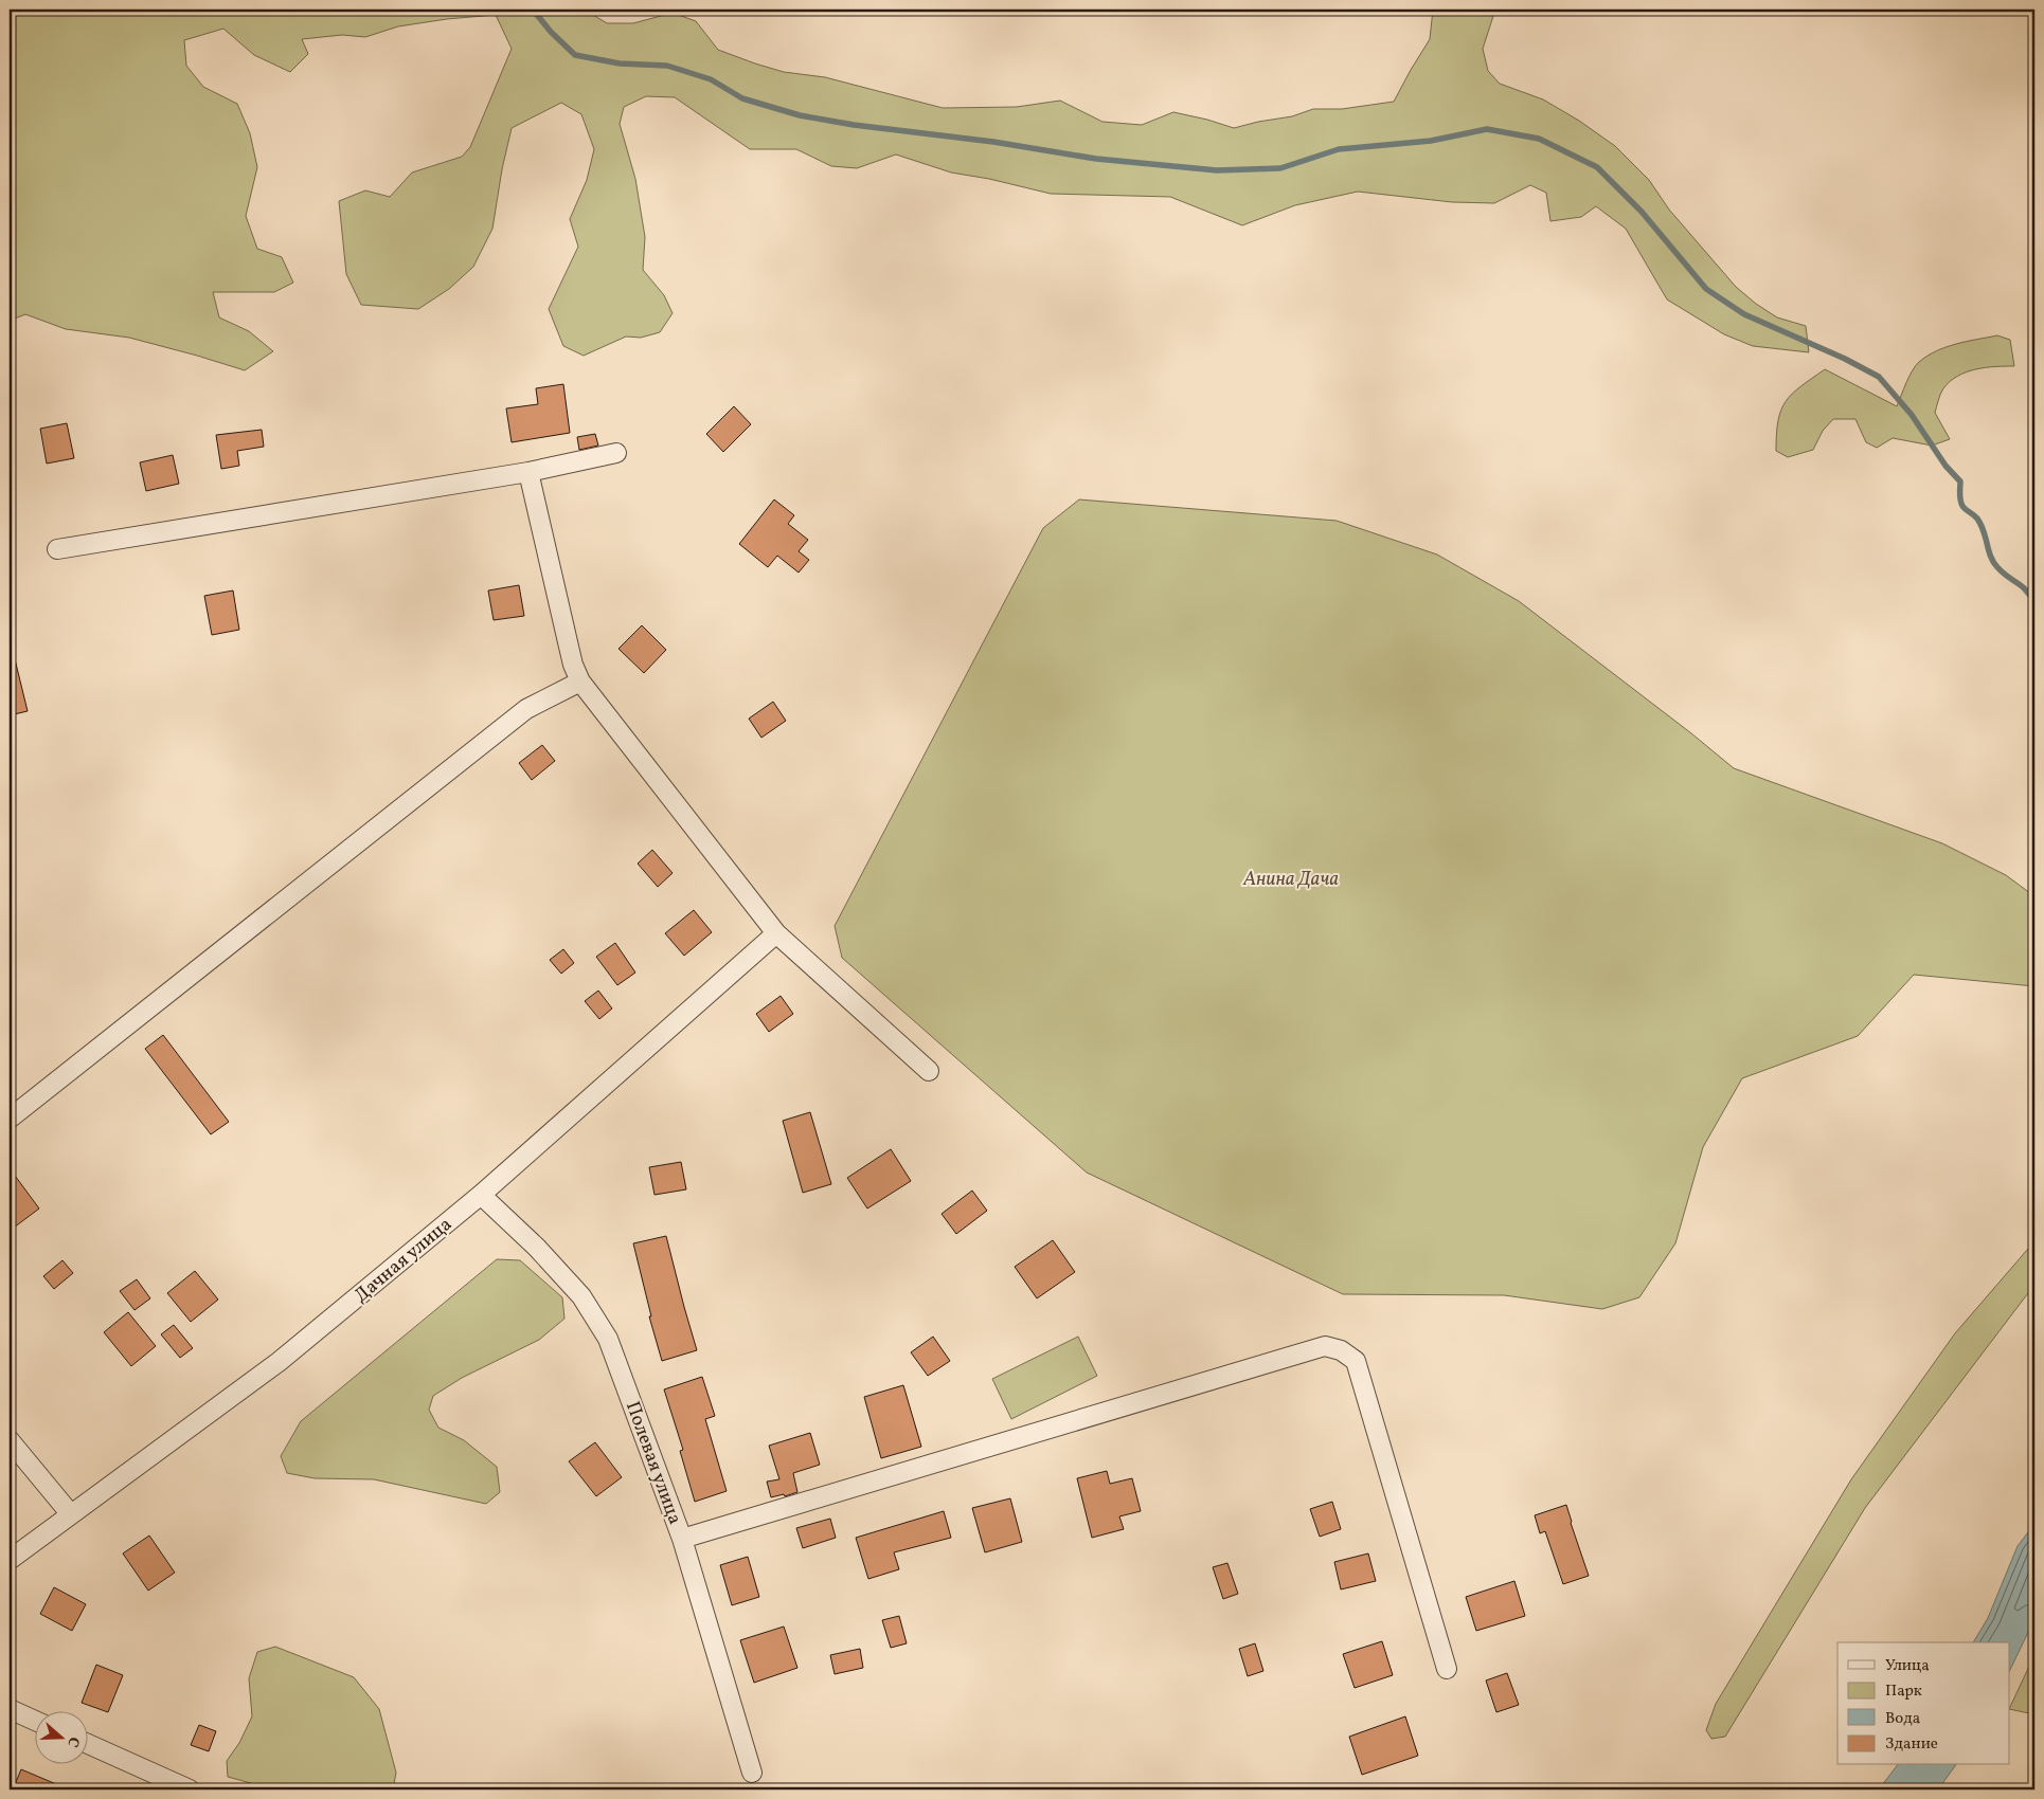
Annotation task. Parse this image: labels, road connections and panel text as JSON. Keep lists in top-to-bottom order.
{
  "streets": {
    "street": ["Дачная улица", "Полевая улица"]
  },
  "crossings": [
    ["Дачная улица", "Полевая улица"]
  ],
  "parks": ["Анина Дача"],
  "legend": [
    "Улица",
    "Парк",
    "Вода",
    "Здание"
  ],
  "north": "right"
}
